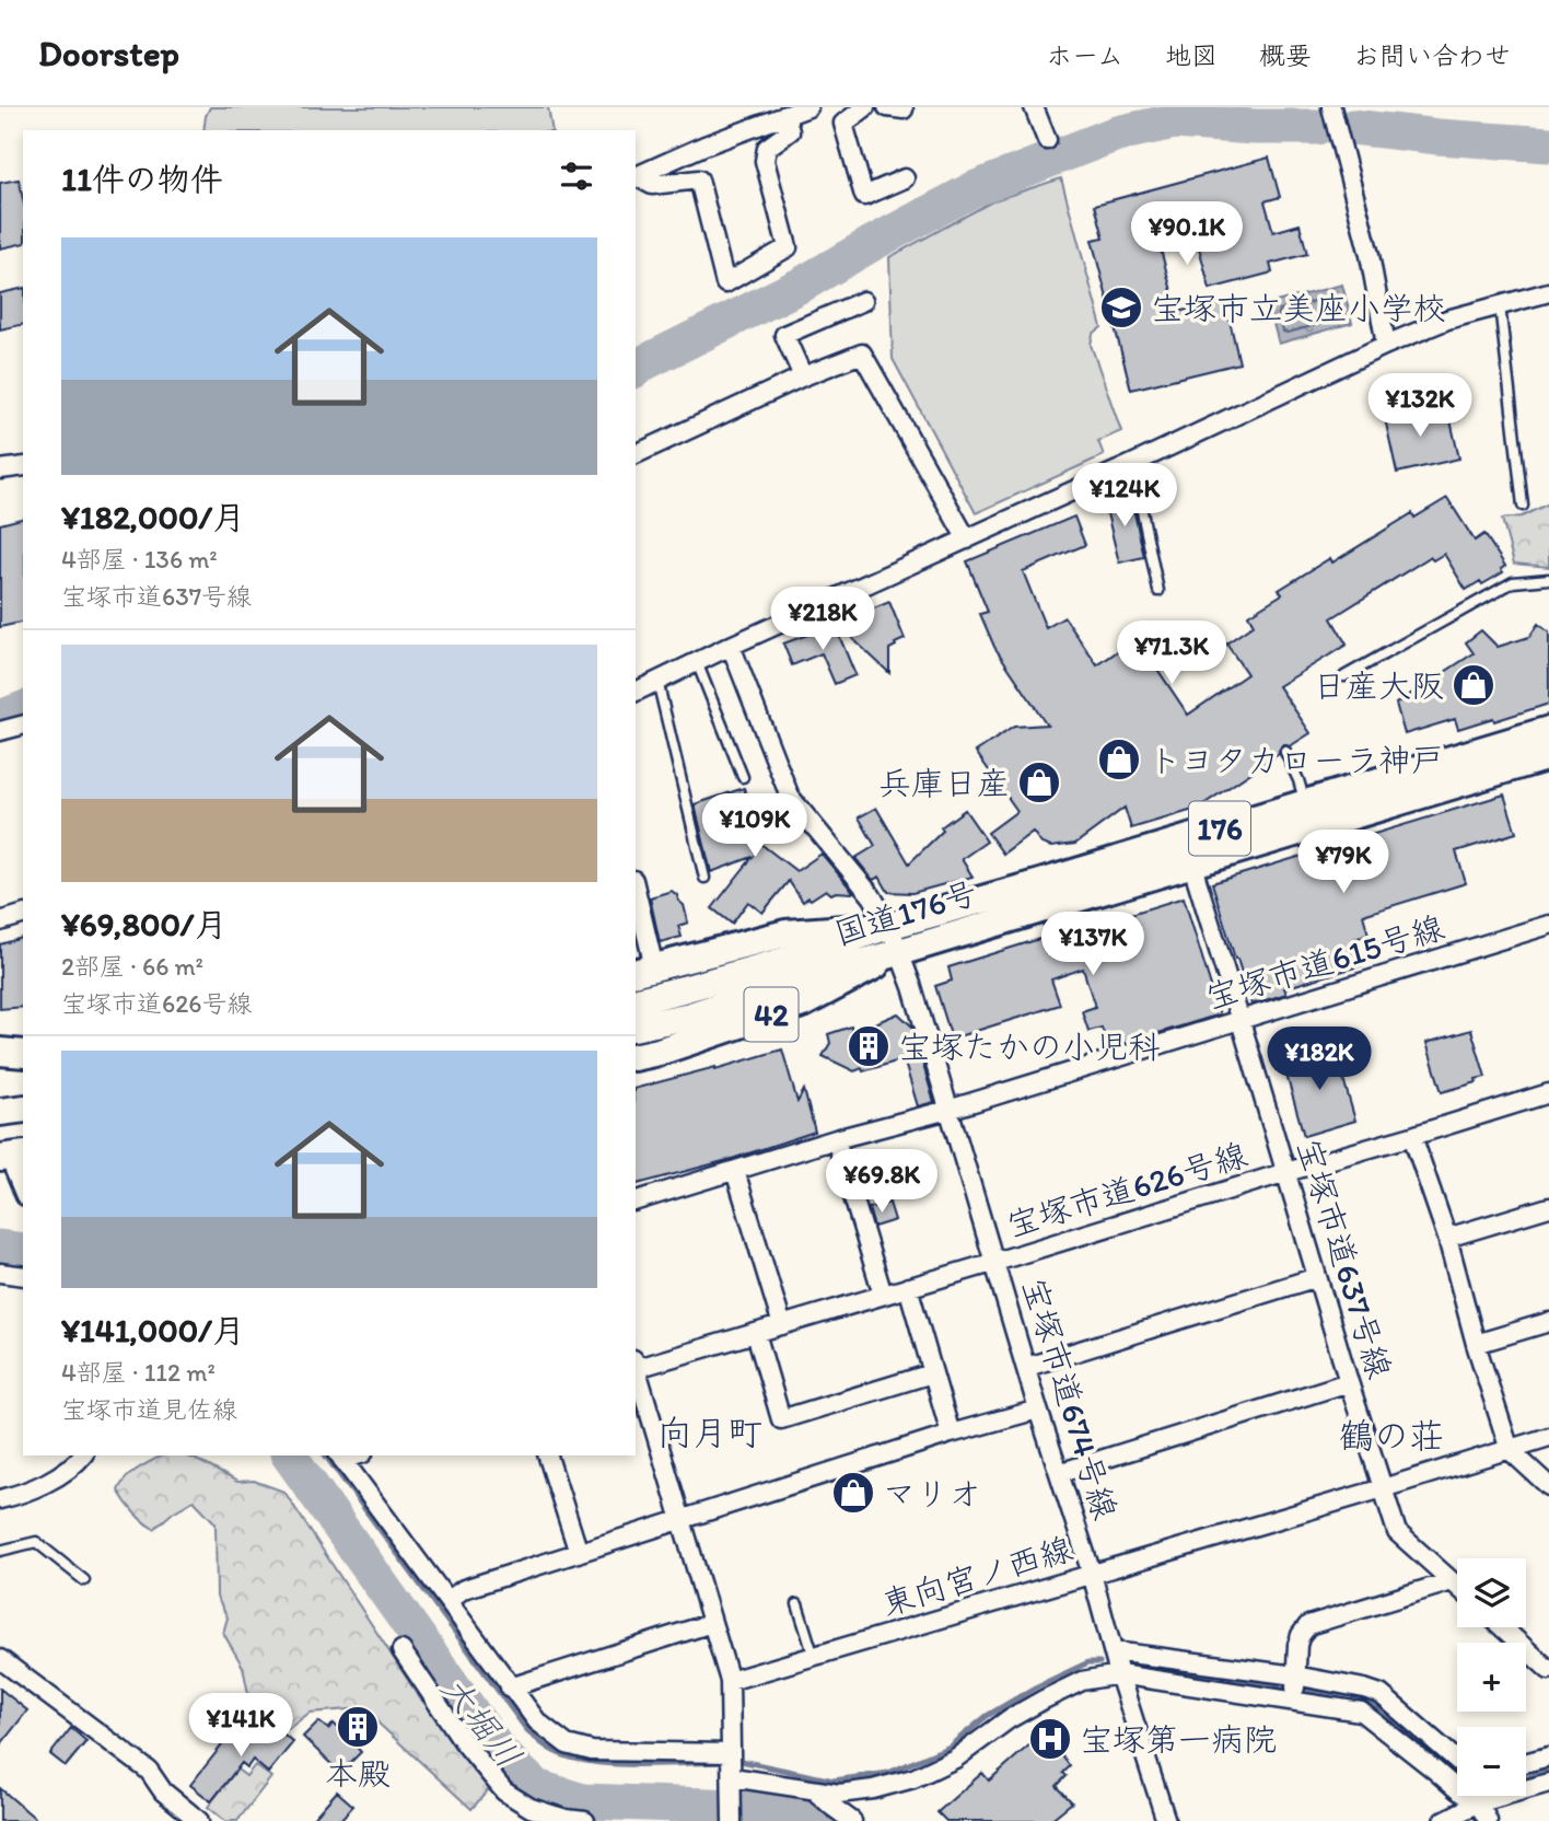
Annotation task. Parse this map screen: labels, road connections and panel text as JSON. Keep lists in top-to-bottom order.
{
  "streets": {
    "main road": ["176", "国道176号", "42"],
    "street": [
      "宝塚市道615号線",
      "宝塚市道626号線",
      "宝塚市道637号線",
      "宝塚市道674号線",
      "東向宮ノ西線"
    ]
  },
  "crossings": [
    ["国道176号", "42"],
    ["国道176号", "宝塚市道637号線"],
    ["国道176号", "宝塚市道674号線"],
    ["宝塚市道615号線", "宝塚市道637号線"],
    ["宝塚市道615号線", "宝塚市道674号線"],
    ["42", "宝塚市道674号線"],
    ["宝塚市道626号線", "宝塚市道637号線"],
    ["宝塚市道626号線", "宝塚市道674号線"],
    ["宝塚市道637号線", "東向宮ノ西線"],
    ["宝塚市道674号線", "東向宮ノ西線"]
  ],
  "districts": ["向月町", "鶴の荘"],
  "water": ["大堀川"],
  "places": {
    "school or university": ["宝塚市立美座小学校"],
    "shop": [
      "日産大阪",
      "トヨタカローラ神戸",
      "兵庫日産",
      "マリオ"
    ],
    "building": ["宝塚たかの小児科", "本殿"],
    "hospital": ["宝塚第一病院"]
  },
  "page": {
    "header": "Doorstep",
    "nav": [
      "ホーム",
      "地図",
      "概要",
      "お問い合わせ"
    ],
    "heading": "11件の物件",
    "price": [
      "¥90.1K",
      "¥132K",
      "¥124K",
      "¥218K",
      "¥71.3K",
      "¥109K",
      "¥79K",
      "¥137K",
      "¥182K",
      "¥69.8K",
      "¥141K"
    ],
    "list": [
      {
        "name": "¥182,000/月",
        "note": "4部屋 · 136 m² · 宝塚市道637号線"
      },
      {
        "name": "¥69,800/月",
        "note": "2部屋 · 66 m² · 宝塚市道626号線"
      },
      {
        "name": "¥141,000/月",
        "note": "4部屋 · 112 m² · 宝塚市道見佐線"
      }
    ],
    "map_buttons": ["+", "−"]
  }
}
